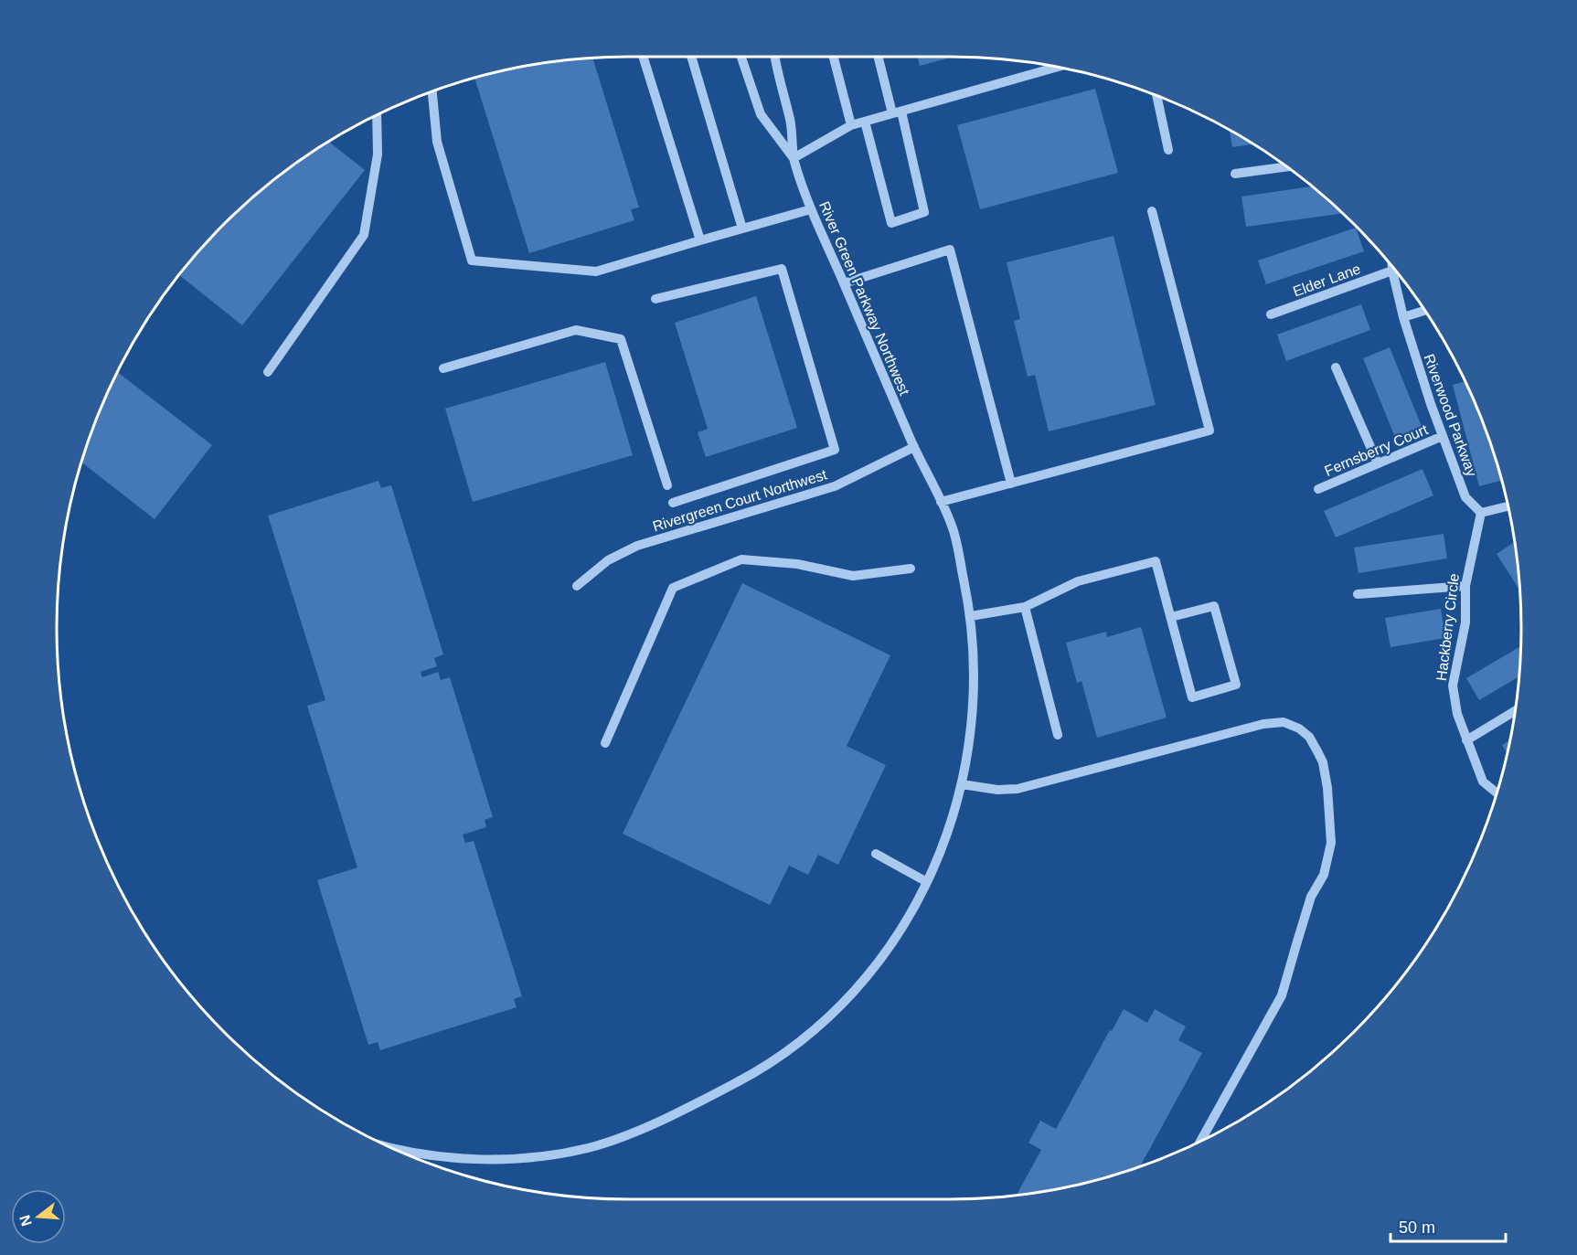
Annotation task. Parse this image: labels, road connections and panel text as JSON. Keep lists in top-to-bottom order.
{
  "streets": {
    "street": [
      "Elder Lane",
      "River Green Parkway Northwest",
      "Riverwood Parkway",
      "Fernsberry Court",
      "Rivergreen Court Northwest",
      "Hackberry Circle"
    ]
  },
  "crossings": [
    ["Elder Lane", "Riverwood Parkway"],
    ["River Green Parkway Northwest", "Rivergreen Court Northwest"],
    ["Riverwood Parkway", "Fernsberry Court"],
    ["Riverwood Parkway", "Hackberry Circle"]
  ],
  "scale_bar": "50 m",
  "north": "left"
}
